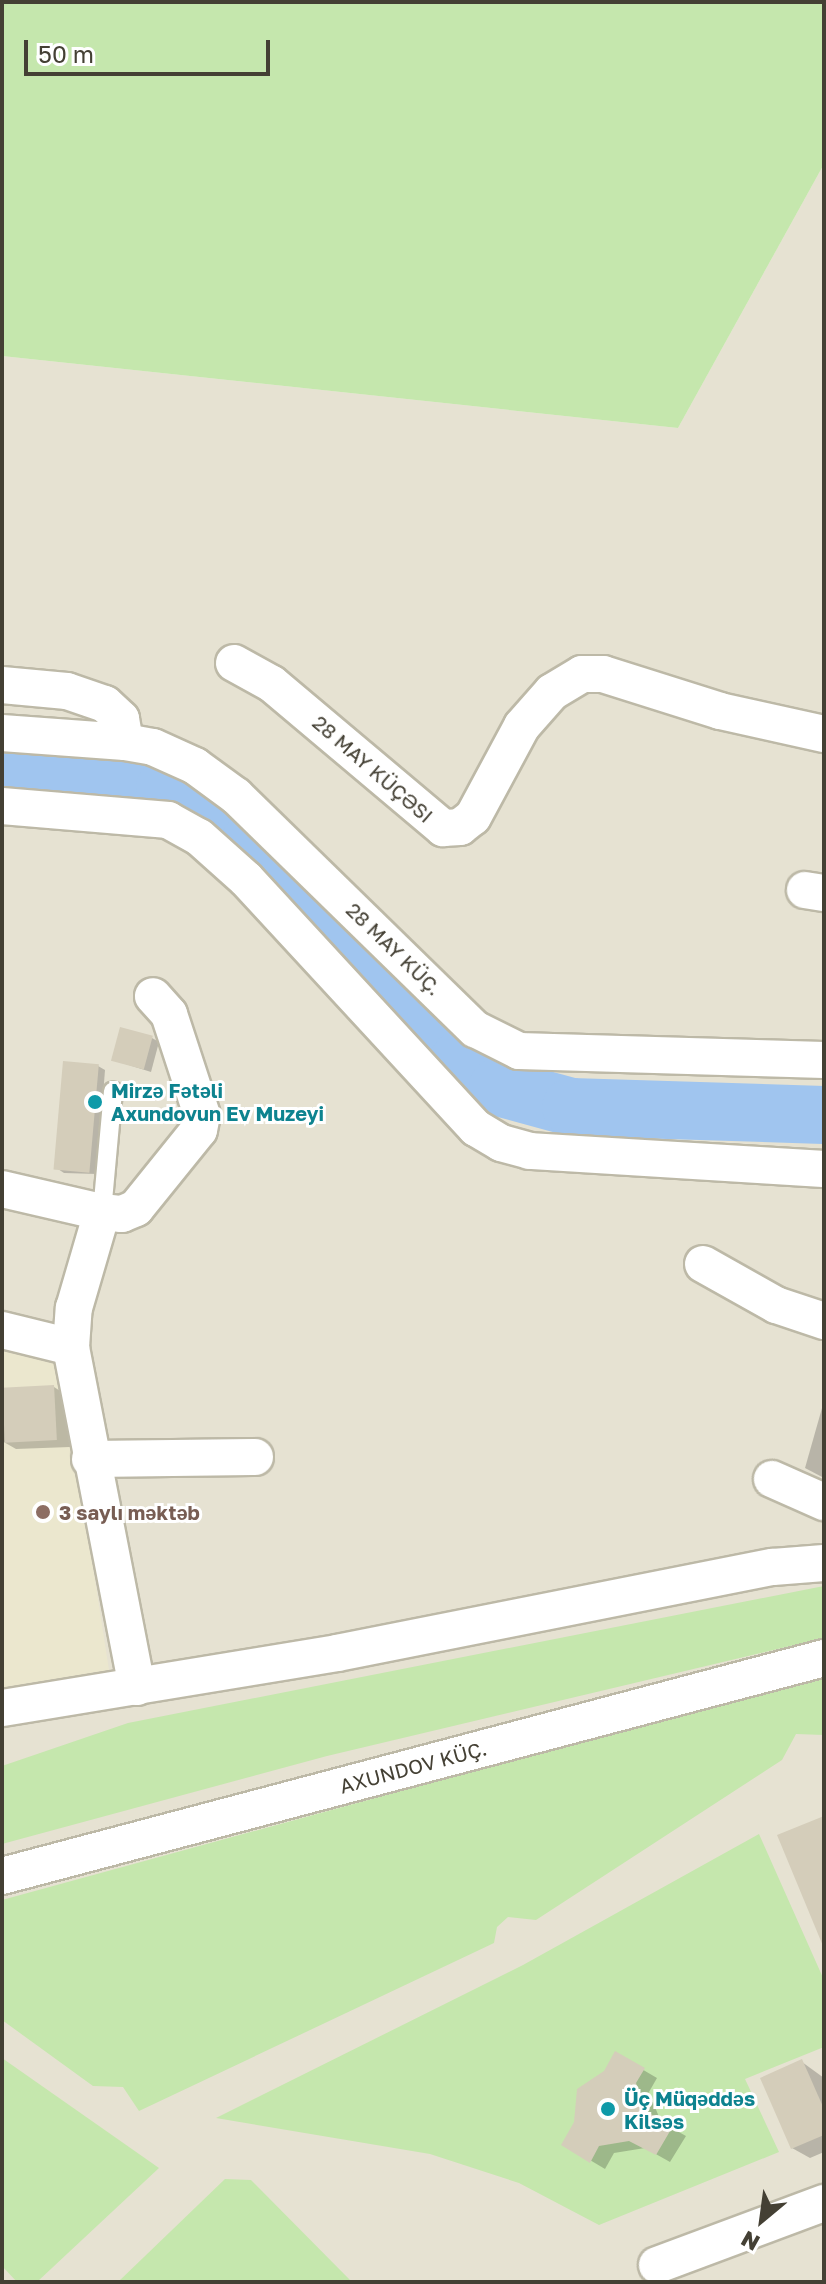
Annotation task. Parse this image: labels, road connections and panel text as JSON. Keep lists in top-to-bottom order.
{
  "streets": {
    "street": ["28 MAY KÜÇƏSI", "28 MAY KÜÇ.", "AXUNDOV KÜÇ."]
  },
  "places": ["Mirzə Fətəli Axundovun Ev Muzeyi", "3 saylı məktəb", "Üç Müqəddəs Kilsəs"],
  "scale_bar": "50 m",
  "north": "bottom left"
}
